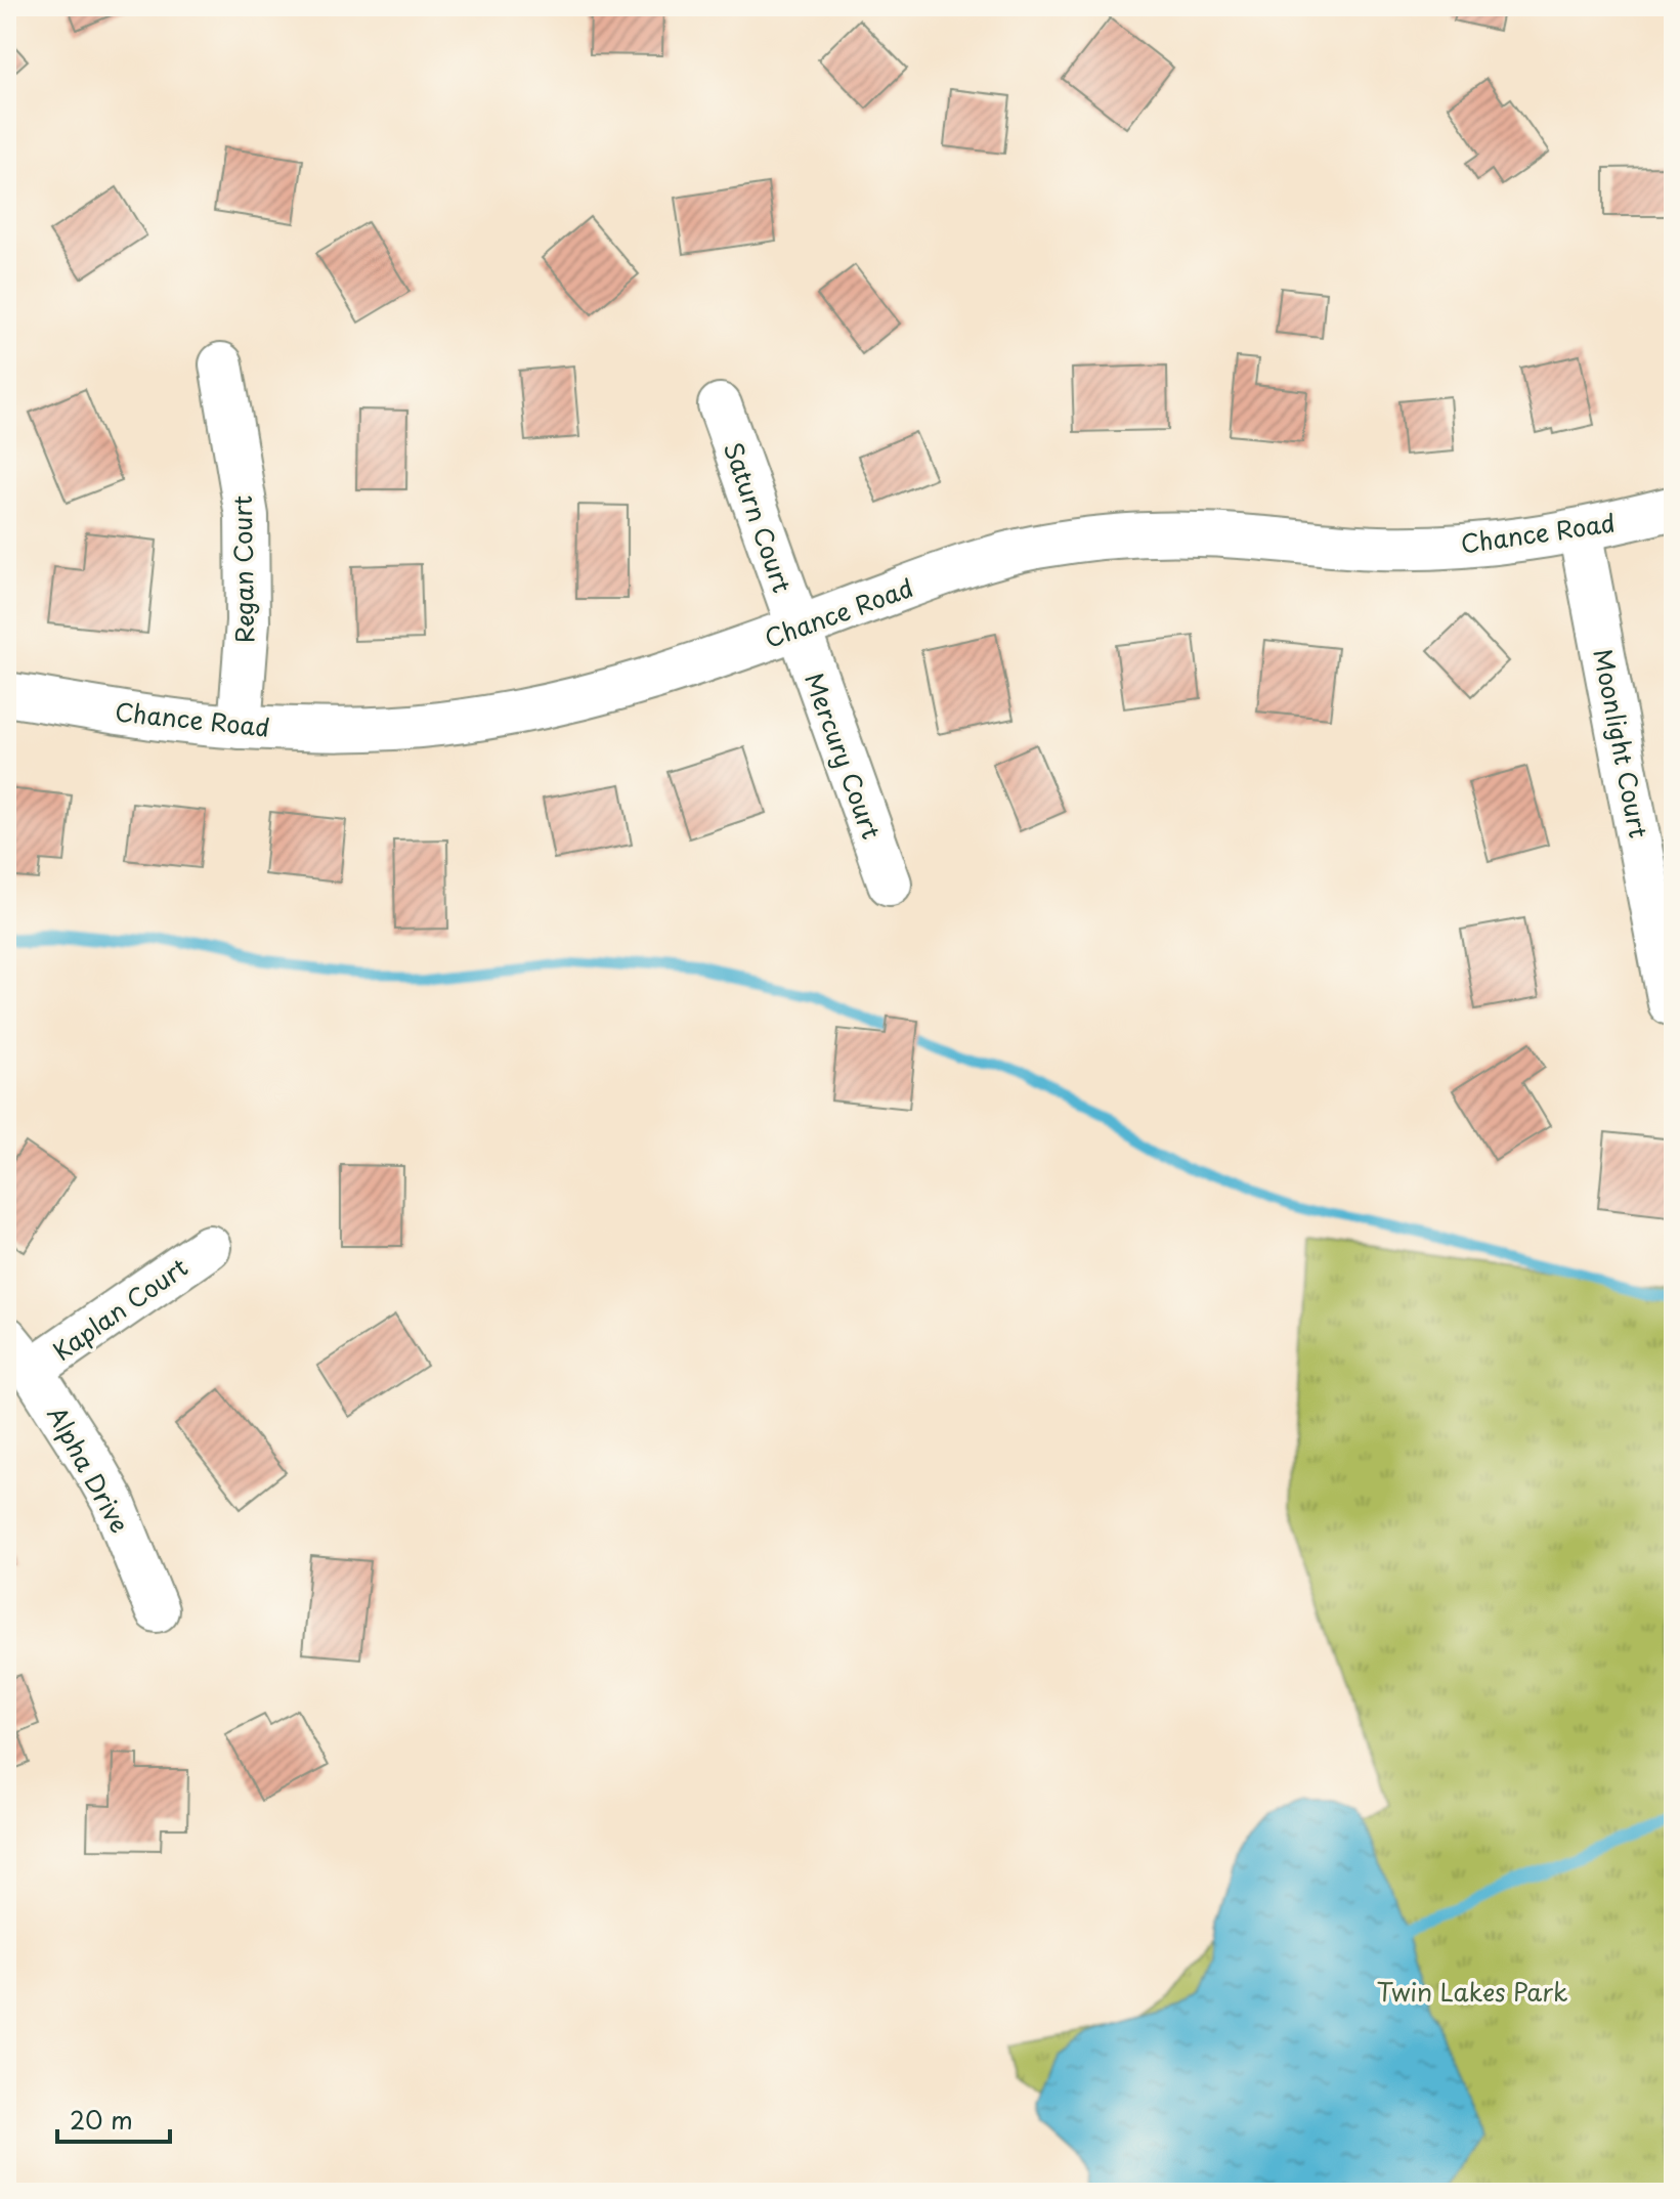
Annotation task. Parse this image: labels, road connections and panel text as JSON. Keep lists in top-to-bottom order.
{
  "streets": {
    "street": [
      "Saturn Court",
      "Chance Road",
      "Regan Court",
      "Moonlight Court",
      "Mercury Court",
      "Kaplan Court",
      "Alpha Drive"
    ]
  },
  "crossings": [
    ["Saturn Court", "Chance Road"],
    ["Saturn Court", "Mercury Court"],
    ["Chance Road", "Regan Court"],
    ["Chance Road", "Moonlight Court"],
    ["Chance Road", "Mercury Court"],
    ["Kaplan Court", "Alpha Drive"]
  ],
  "parks": ["Twin Lakes Park"],
  "scale_bar": "20 m"
}
